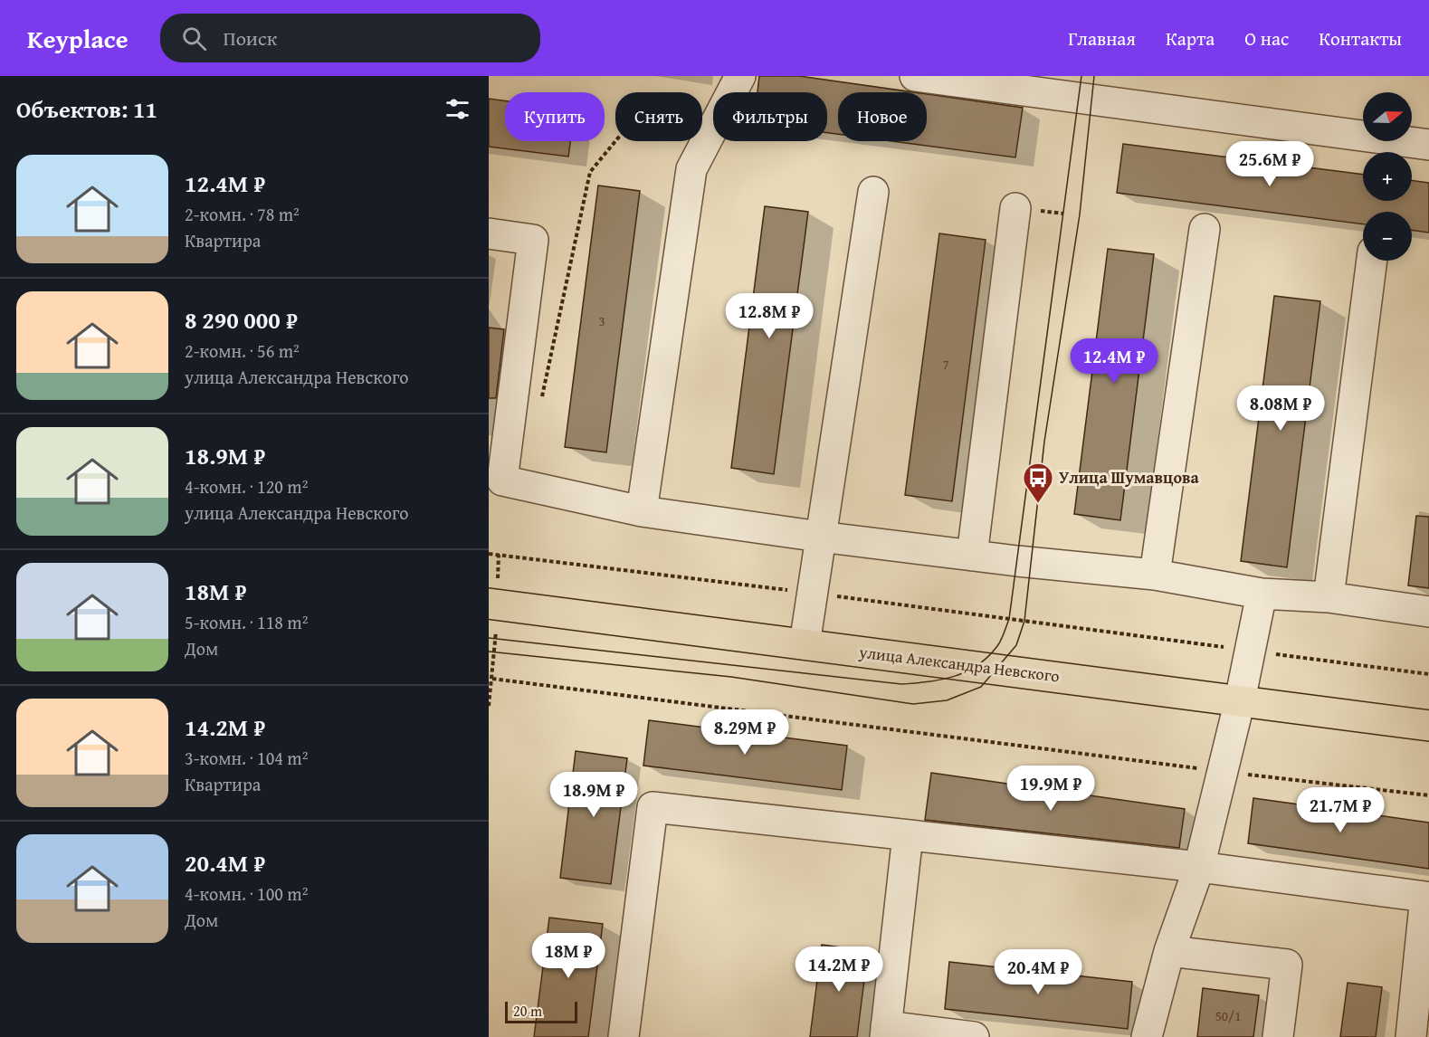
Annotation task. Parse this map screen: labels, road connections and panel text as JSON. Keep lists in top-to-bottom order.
{
  "streets": {
    "main road": ["улица Александра Невского"]
  },
  "places": {
    "bus stop": ["Улица Шумавцова"]
  },
  "house_numbers": ["3", "7", "50/1"],
  "scale_bar": "20 m",
  "north": "right",
  "page": {
    "header": "Keyplace",
    "search": "Поиск",
    "nav": [
      "Главная",
      "Карта",
      "О нас",
      "Контакты"
    ],
    "heading": "Объектов: 11",
    "map_buttons": ["+", "−"],
    "chip": [
      "Купить",
      "Снять",
      "Фильтры",
      "Новое"
    ],
    "list": [
      {
        "name": "12.4M ₽",
        "note": "2-комн. · 78 m² · Квартира"
      },
      {
        "name": "8 290 000 ₽",
        "note": "2-комн. · 56 m² · улица Александра Невского"
      },
      {
        "name": "18.9M ₽",
        "note": "4-комн. · 120 m² · улица Александра Невского"
      },
      {
        "name": "18M ₽",
        "note": "5-комн. · 118 m² · Дом"
      },
      {
        "name": "14.2M ₽",
        "note": "3-комн. · 104 m² · Квартира"
      },
      {
        "name": "20.4M ₽",
        "note": "4-комн. · 100 m² · Дом"
      }
    ],
    "price": [
      "25.6M ₽",
      "12.8M ₽",
      "12.4M ₽",
      "8.08M ₽",
      "8.29M ₽",
      "19.9M ₽",
      "18.9M ₽",
      "21.7M ₽",
      "18M ₽",
      "14.2M ₽",
      "20.4M ₽"
    ],
    "scale": "20 m"
  }
}
